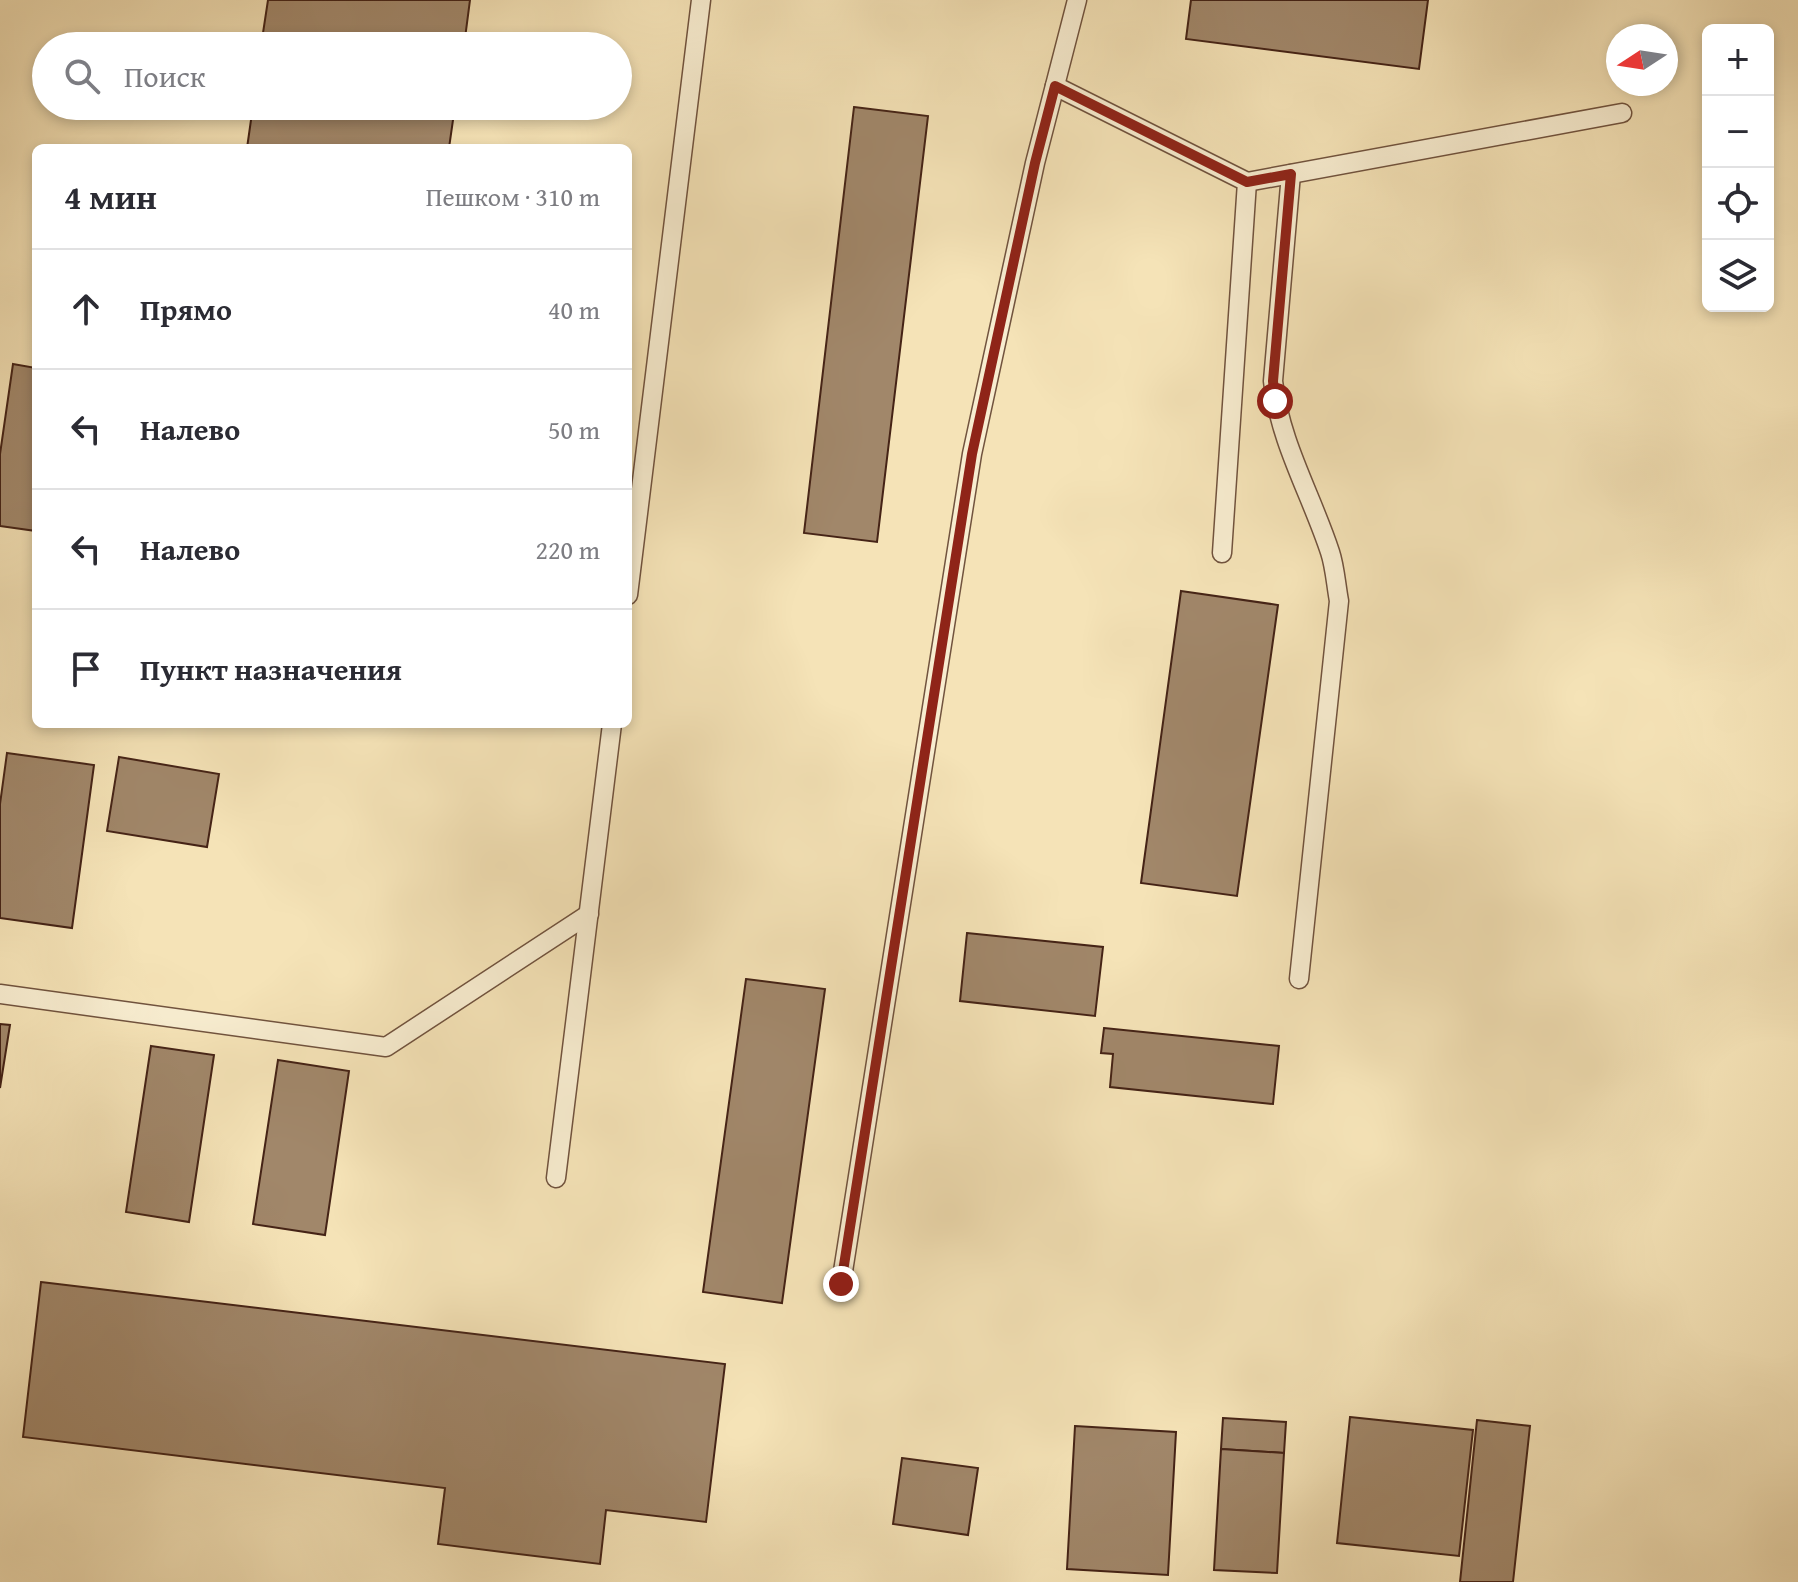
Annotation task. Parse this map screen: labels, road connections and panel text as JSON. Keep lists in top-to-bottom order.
{
  "north": "left",
  "page": {
    "map_buttons": ["+", "−"],
    "search": "Поиск",
    "heading": ["4 мин", "Пешком · 310 m"],
    "list": [
      ["Прямо", "40 m"],
      ["Налево", "50 m"],
      ["Налево", "220 m"],
      "Пункт назначения"
    ]
  }
}
